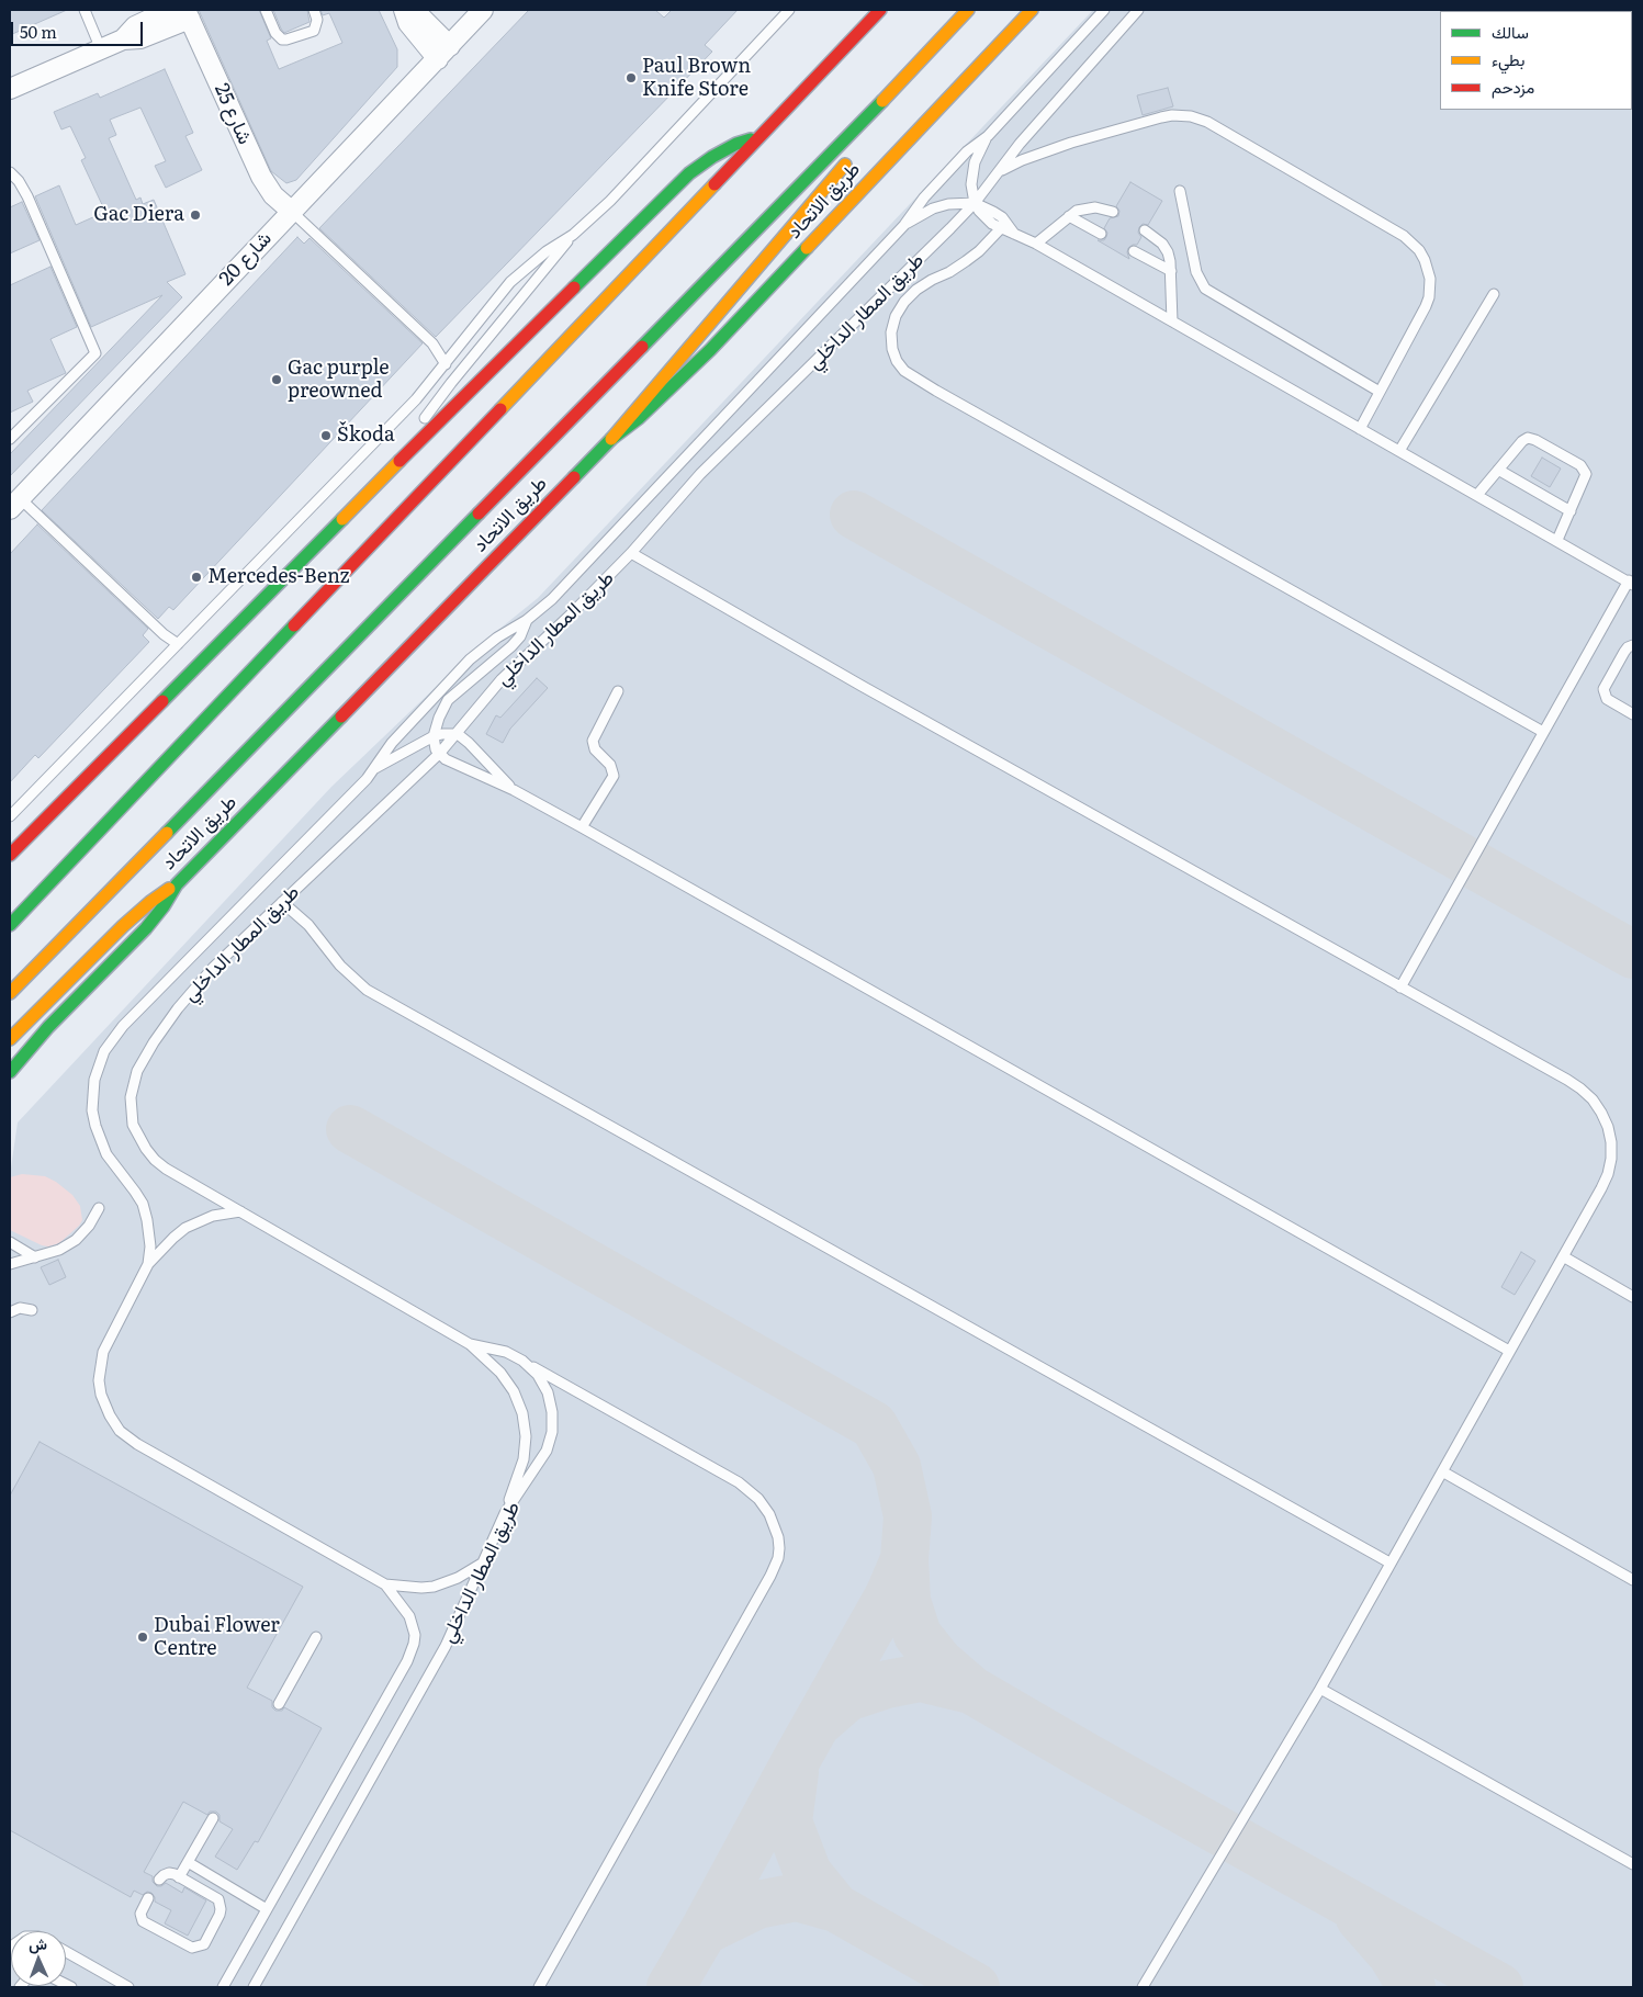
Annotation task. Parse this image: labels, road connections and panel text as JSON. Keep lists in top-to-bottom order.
{
  "streets": {
    "main road": ["طريق الاتحاد"],
    "street": ["شارع 25", "شارع 20"],
    "lane": ["طريق المطار الداخلي"]
  },
  "crossings": [
    ["شارع 25", "شارع 20"]
  ],
  "places": [
    "Paul Brown Knife Store",
    "Gac Diera",
    "Gac purple preowned",
    "Škoda",
    "Mercedes-Benz",
    "Dubai Flower Centre"
  ],
  "legend": ["سالك", "بطيء", "مزدحم"],
  "scale_bar": "50 m",
  "north": "top"
}
